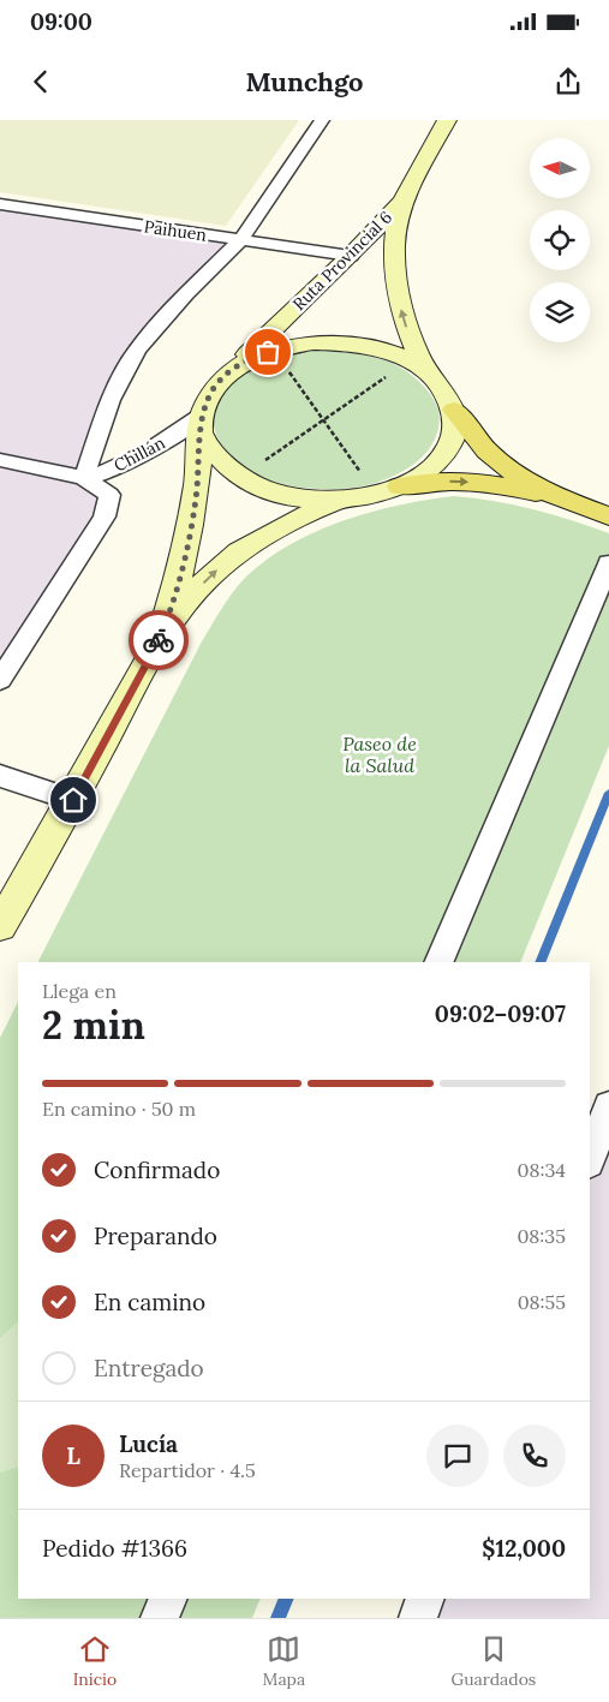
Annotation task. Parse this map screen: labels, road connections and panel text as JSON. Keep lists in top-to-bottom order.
{
  "streets": {
    "main road": ["Ruta Provincial 6"],
    "street": ["Paihuen", "Chillán"]
  },
  "crossings": [
    ["Paihuen", "Ruta Provincial 6"],
    ["Ruta Provincial 6", "Chillán"]
  ],
  "parks": ["Paseo de la Salud"],
  "north": "left",
  "page": {
    "status": "09:00",
    "header": "Munchgo",
    "heading": ["2 min", "Llega en", "09:02–09:07"],
    "panel": [
      "Lucía",
      "Repartidor · 4.5",
      "Pedido #1366",
      "$12,000"
    ],
    "bar": "En camino · 50 m",
    "list": [
      ["Confirmado", "08:34"],
      ["Preparando", "08:35"],
      ["En camino", "08:55"],
      "Entregado"
    ],
    "round": "L",
    "tabs": ["Inicio", "Mapa", "Guardados"]
  }
}
